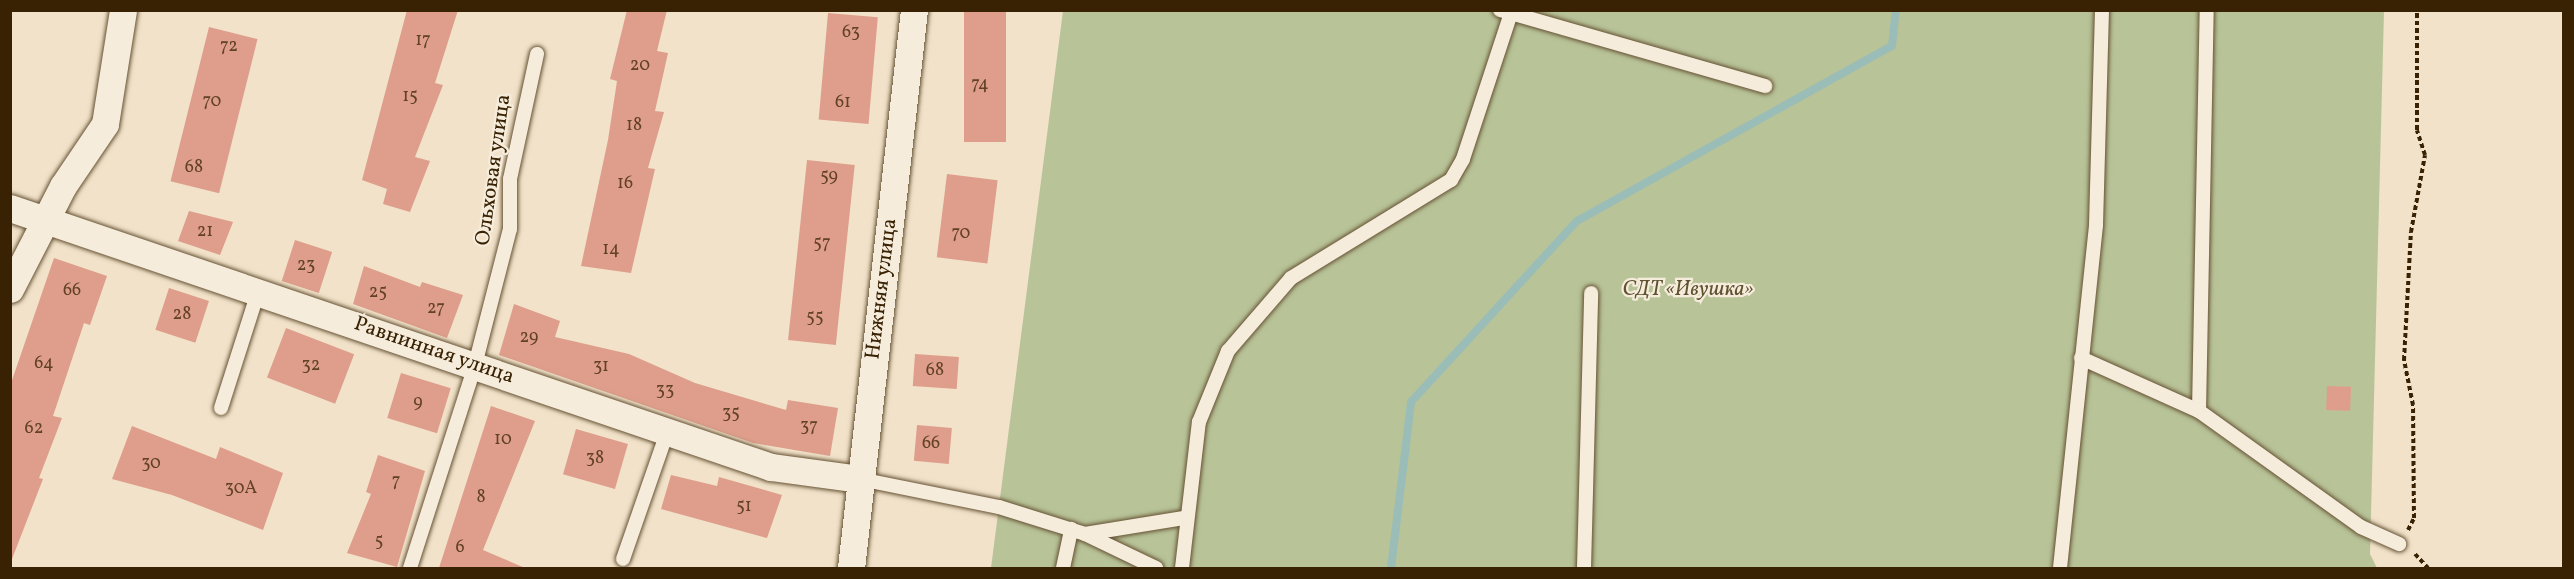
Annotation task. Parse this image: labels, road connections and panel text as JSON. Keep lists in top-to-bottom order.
{
  "streets": {
    "street": ["Нижняя улица", "Равнинная улица"],
    "lane": ["Ольховая улица"]
  },
  "crossings": [
    ["Ольховая улица", "Равнинная улица"],
    ["Нижняя улица", "Равнинная улица"]
  ],
  "parks": ["СДТ «Ивушка»"],
  "house_numbers": [
    "63",
    "17",
    "72",
    "20",
    "74",
    "15",
    "70",
    "61",
    "18",
    "68",
    "59",
    "16",
    "21",
    "70",
    "57",
    "14",
    "23",
    "66",
    "25",
    "27",
    "28",
    "55",
    "29",
    "64",
    "32",
    "31",
    "68",
    "33",
    "9",
    "35",
    "37",
    "62",
    "10",
    "66",
    "38",
    "30",
    "7",
    "30А",
    "8",
    "51",
    "5",
    "6"
  ]
}
